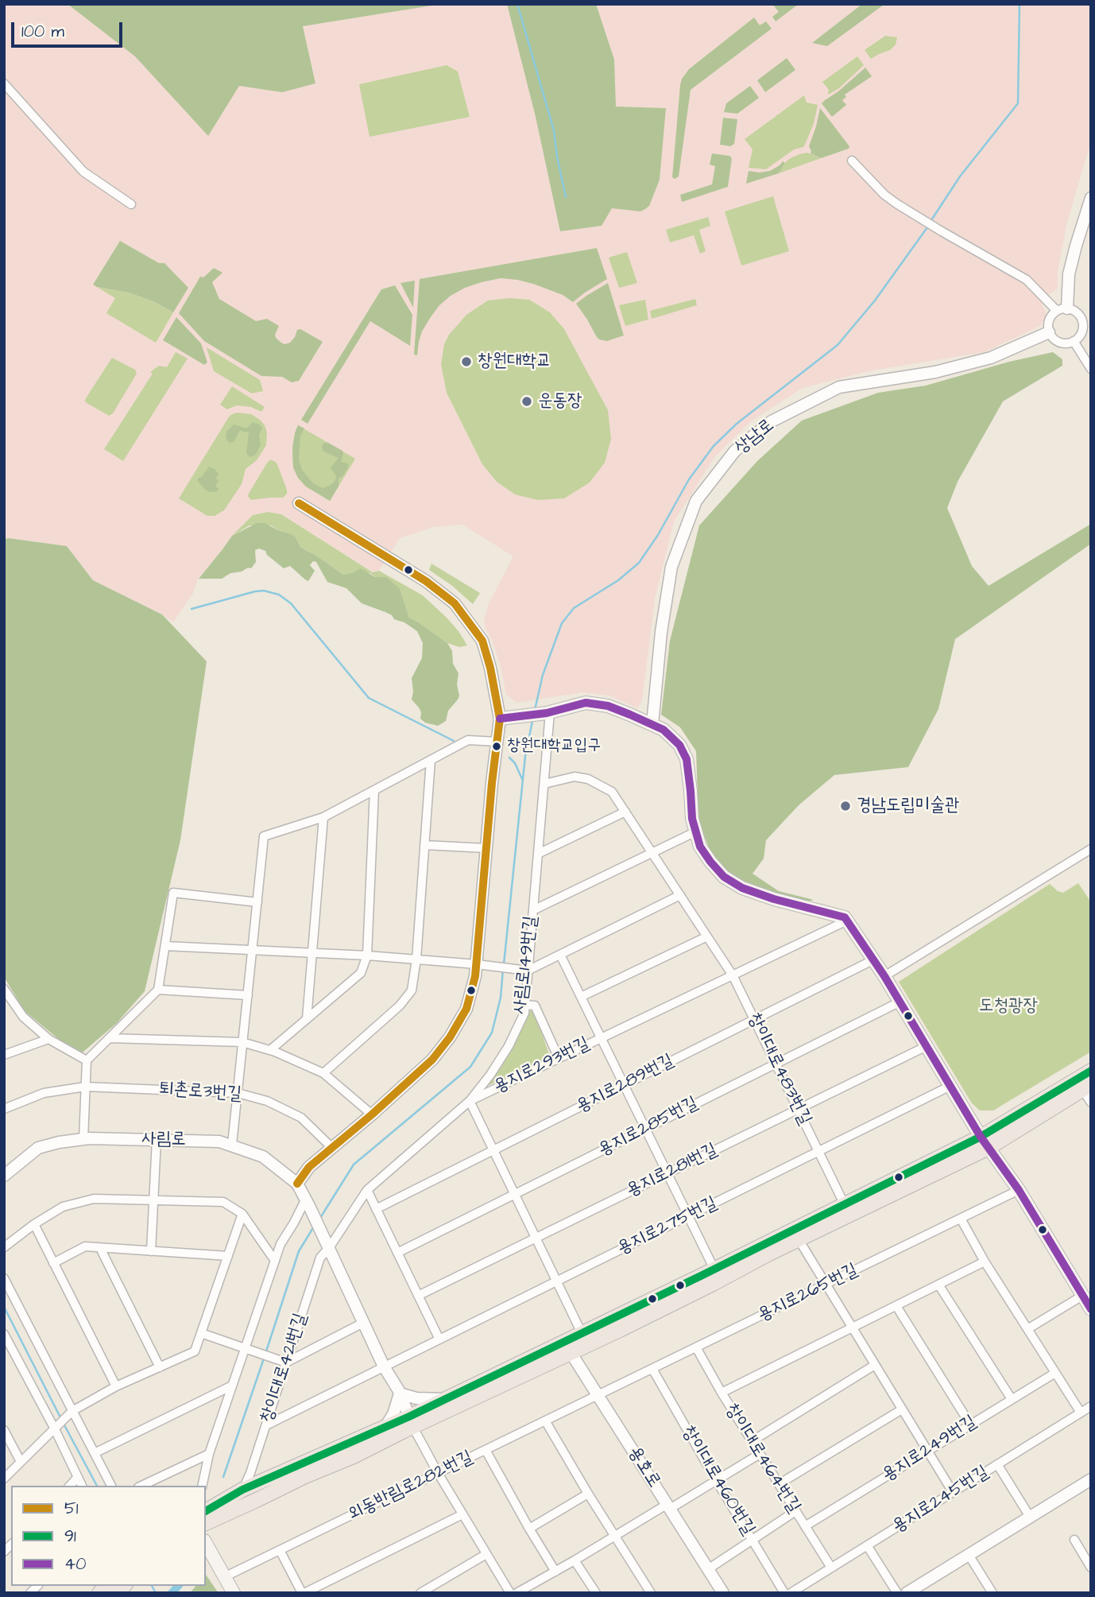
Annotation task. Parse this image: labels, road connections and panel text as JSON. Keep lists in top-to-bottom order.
{
  "streets": {
    "street": [
      "상남로",
      "사림로149번길",
      "용지로293번길",
      "창이대로483번길",
      "용지로289번길",
      "퇴촌로3번길",
      "용지로285번길",
      "사림로",
      "용지로281번길",
      "용지로275번길",
      "용지로265번길",
      "창이대로421번길",
      "용지로249번길",
      "창이대로464번길",
      "용호로",
      "창이대로460번길",
      "외동반림로282번길",
      "용지로245번길"
    ]
  },
  "crossings": [
    ["사림로149번길", "용지로293번길"],
    ["사림로149번길", "창이대로483번길"],
    ["사림로149번길", "사림로"],
    ["사림로149번길", "창이대로421번길"],
    ["용지로293번길", "창이대로483번길"],
    ["창이대로483번길", "용지로289번길"],
    ["창이대로483번길", "용지로285번길"],
    ["창이대로483번길", "용지로281번길"],
    ["창이대로483번길", "용지로275번길"],
    ["사림로", "창이대로421번길"],
    ["용지로265번길", "창이대로464번길"],
    ["용지로265번길", "용호로"],
    ["용지로265번길", "창이대로460번길"],
    ["용지로265번길", "외동반림로282번길"],
    ["용지로249번길", "창이대로464번길"],
    ["창이대로464번길", "용지로245번길"],
    ["용호로", "외동반림로282번길"]
  ],
  "parks": ["도청광장"],
  "places": [
    "창원대학교",
    "운동장",
    "창원대학교입구",
    "경남도립미술관"
  ],
  "lines": ["transit line 51", "transit line 40", "transit line 91"],
  "legend": ["51", "91", "40"],
  "scale_bar": "100 m"
}
